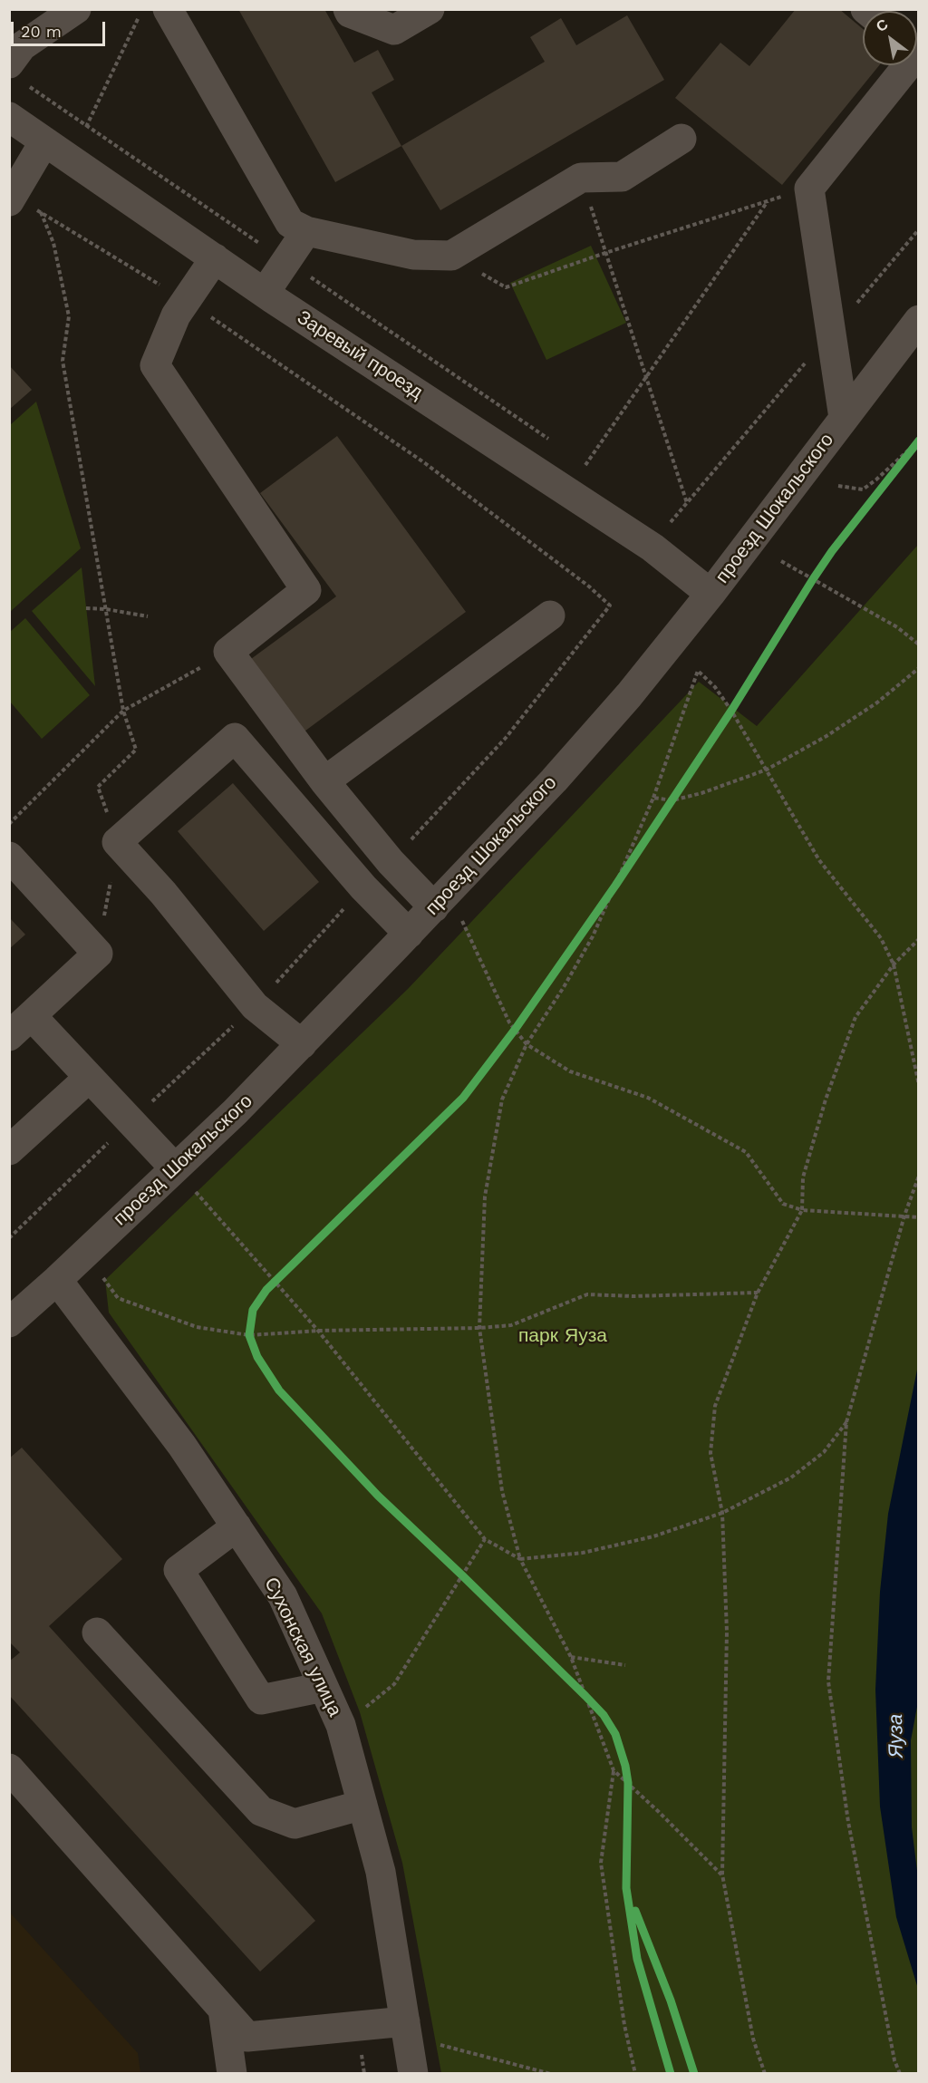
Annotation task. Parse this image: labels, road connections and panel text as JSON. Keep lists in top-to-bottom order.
{
  "streets": {
    "street": ["Заревый проезд", "проезд Шокальского", "Сухонская улица"]
  },
  "crossings": [
    ["Заревый проезд", "проезд Шокальского"],
    ["проезд Шокальского", "Сухонская улица"]
  ],
  "water": ["Яуза"],
  "parks": ["парк Яуза"],
  "scale_bar": "20 m",
  "north": "top left"
}
